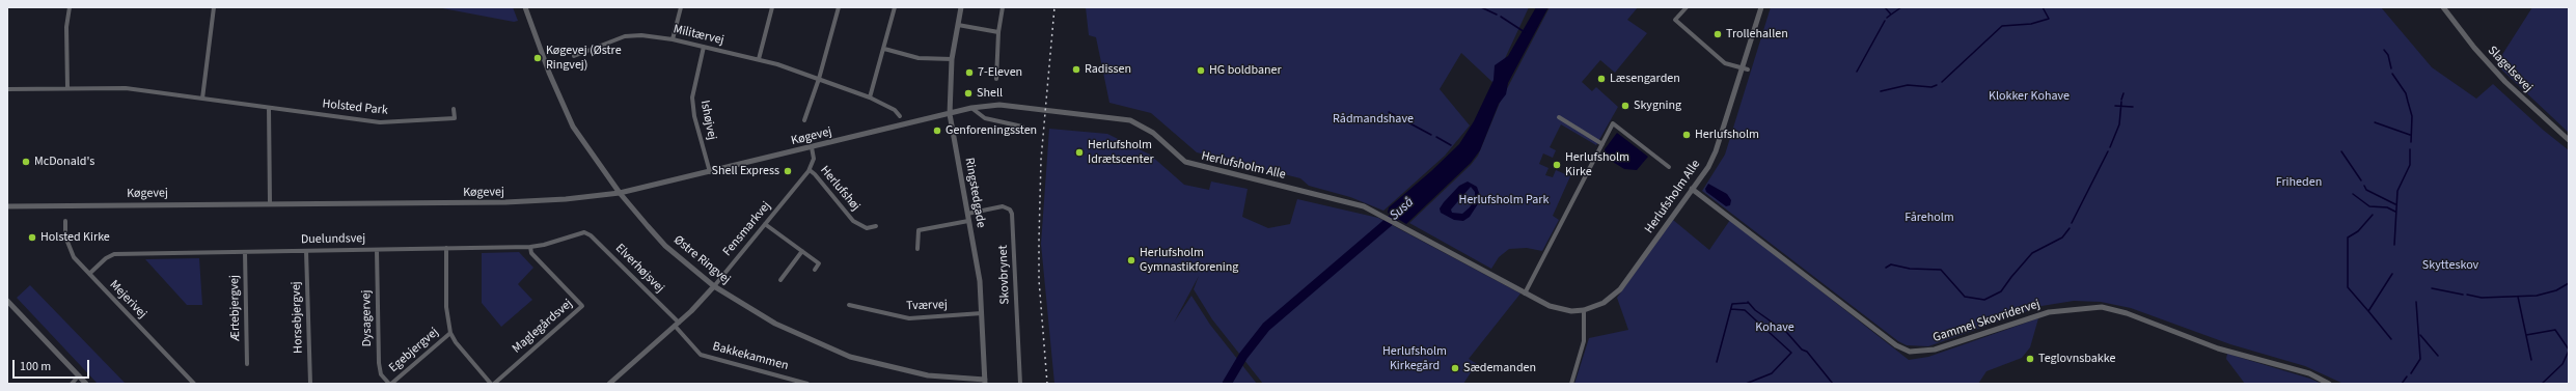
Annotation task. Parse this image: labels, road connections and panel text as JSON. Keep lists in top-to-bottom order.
{
  "streets": {
    "street": [
      "Militærvej",
      "Slagelsevej",
      "Holsted Park",
      "Ishøjvej",
      "Køgevej",
      "Herlufsholm Alle",
      "Herlufshøj",
      "Ringstedgade",
      "Fensmarkvej",
      "Duelundsvej",
      "Østre Ringvej",
      "Elverhøjsvej",
      "Skovbrynet",
      "Mejerivej",
      "Tværvej",
      "Ærtebjergvej",
      "Horsebjergvej",
      "Dysagervej",
      "Gammel Skovridervej",
      "Maglegårdsvej",
      "Egebjergvej",
      "Bakkekammen"
    ]
  },
  "crossings": [
    ["Militærvej", "Ishøjvej"],
    ["Ishøjvej", "Køgevej"],
    ["Køgevej", "Herlufsholm Alle"],
    ["Køgevej", "Ringstedgade"],
    ["Køgevej", "Østre Ringvej"],
    ["Herlufsholm Alle", "Ringstedgade"],
    ["Herlufsholm Alle", "Gammel Skovridervej"],
    ["Herlufshøj", "Fensmarkvej"],
    ["Ringstedgade", "Østre Ringvej"],
    ["Ringstedgade", "Skovbrynet"],
    ["Ringstedgade", "Tværvej"],
    ["Fensmarkvej", "Østre Ringvej"],
    ["Fensmarkvej", "Elverhøjsvej"],
    ["Fensmarkvej", "Bakkekammen"],
    ["Duelundsvej", "Elverhøjsvej"],
    ["Duelundsvej", "Mejerivej"],
    ["Duelundsvej", "Ærtebjergvej"],
    ["Duelundsvej", "Horsebjergvej"],
    ["Duelundsvej", "Dysagervej"],
    ["Duelundsvej", "Maglegårdsvej"],
    ["Elverhøjsvej", "Bakkekammen"],
    ["Dysagervej", "Egebjergvej"]
  ],
  "water": ["Suså"],
  "parks": [
    "Klokker Kohave",
    "Rådmandshave",
    "Friheden",
    "Herlufsholm Park",
    "Fåreholm",
    "Skytteskov",
    "Kohave",
    "Herlufsholm Kirkegård"
  ],
  "places": [
    "Trollehallen",
    "Køgevej (Østre Ringvej)",
    "Radissen",
    "HG boldbaner",
    "7-Eleven",
    "Læsengarden",
    "Shell",
    "Skygning",
    "Genforeningssten",
    "Herlufsholm",
    "Herlufsholm Idrætscenter",
    "McDonald's",
    "Herlufsholm Kirke",
    "Shell Express",
    "Holsted Kirke",
    "Herlufsholm Gymnastikforening",
    "Teglovnsbakke",
    "Sædemanden"
  ],
  "scale_bar": "100 m"
}
